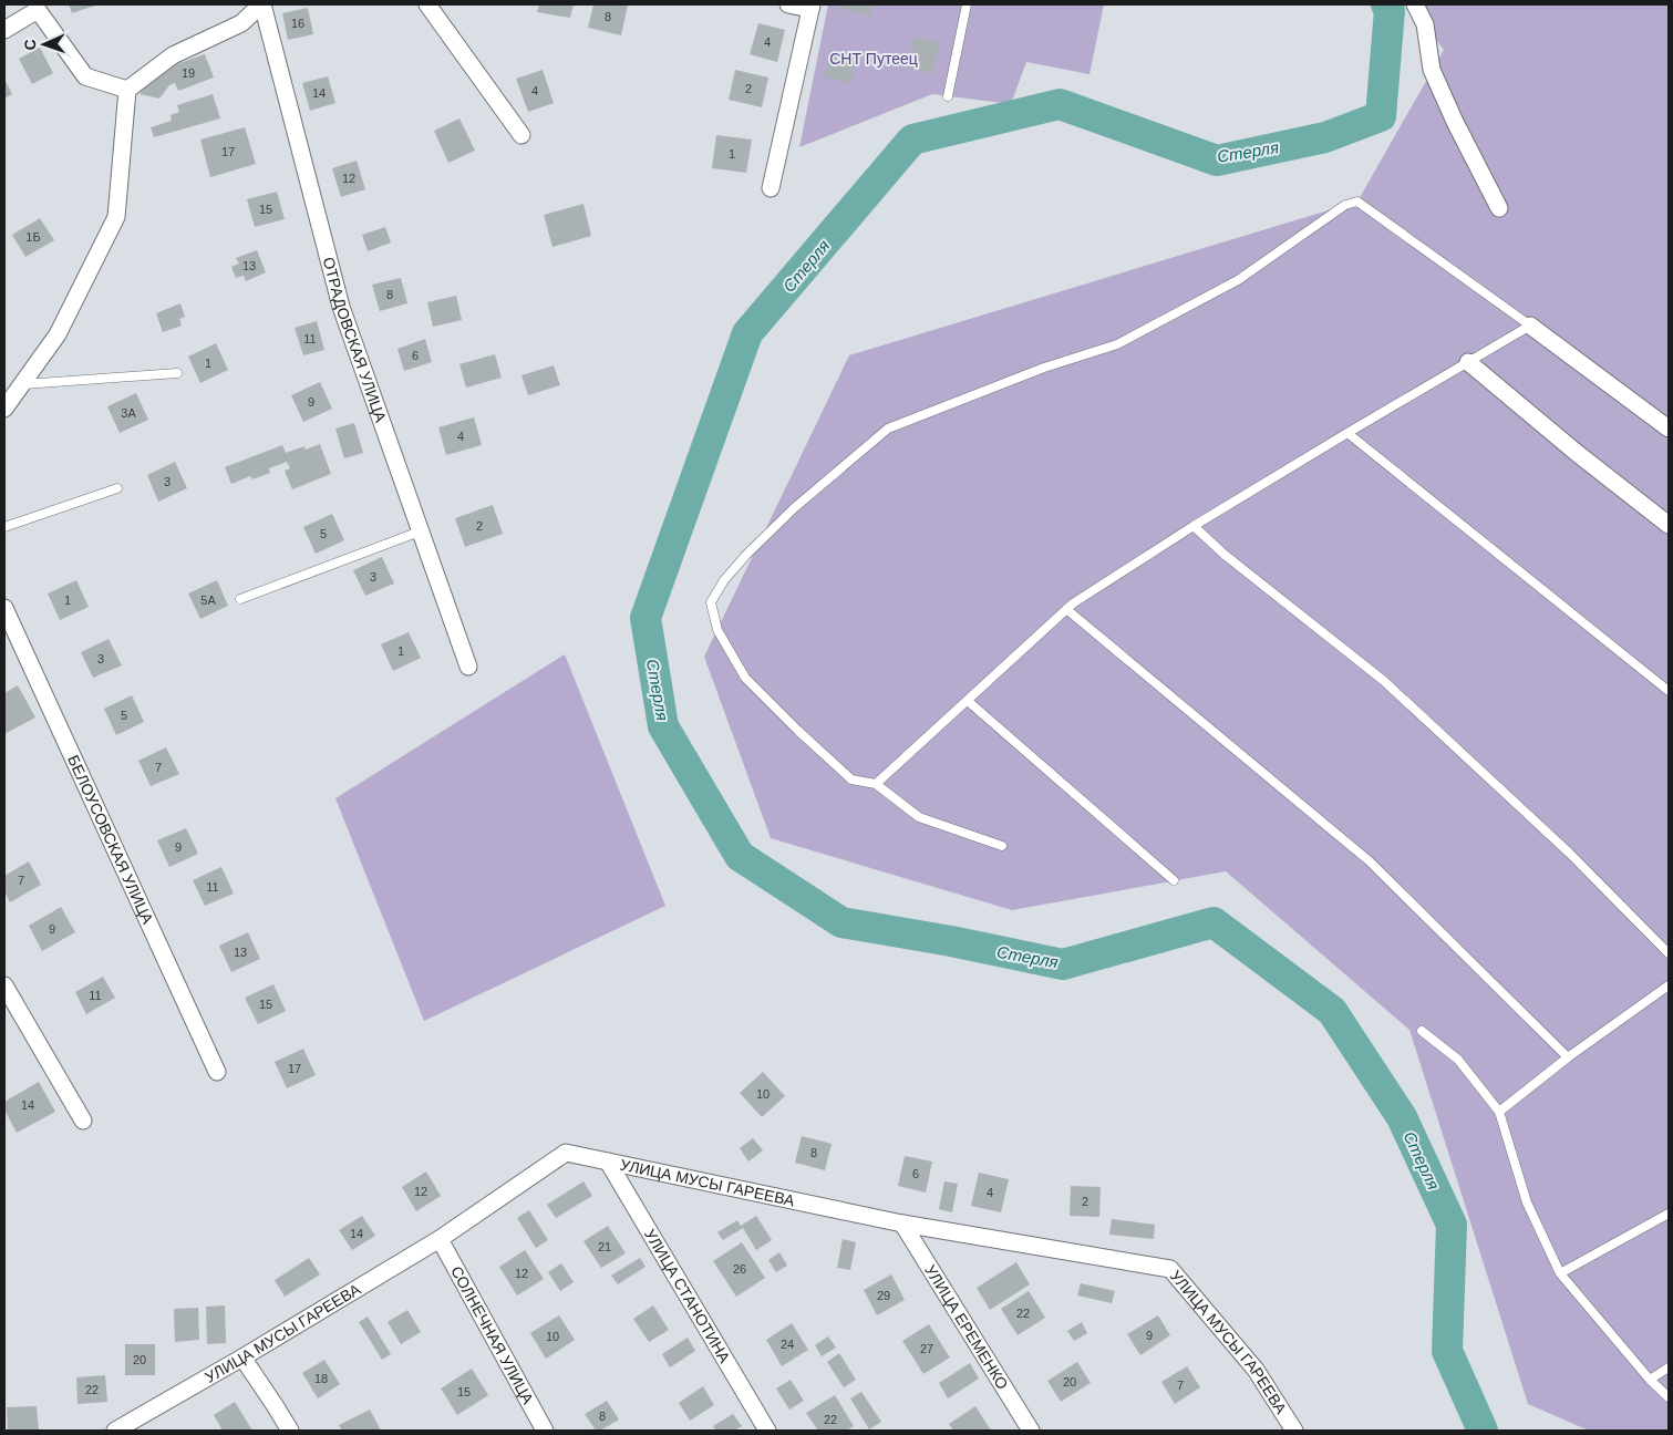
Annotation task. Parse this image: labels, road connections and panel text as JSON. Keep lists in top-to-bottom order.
{
  "streets": {
    "street": [
      "ОТРАДОВСКАЯ УЛИЦА",
      "БЕЛОУСОВСКАЯ УЛИЦА",
      "УЛИЦА МУСЫ ГАРЕЕВА",
      "УЛИЦА СТАНОТИНА",
      "УЛИЦА ЕРЕМЕНКО",
      "СОЛНЕЧНАЯ УЛИЦА"
    ]
  },
  "crossings": [
    ["УЛИЦА МУСЫ ГАРЕЕВА", "УЛИЦА СТАНОТИНА"],
    ["УЛИЦА МУСЫ ГАРЕЕВА", "УЛИЦА ЕРЕМЕНКО"],
    ["УЛИЦА МУСЫ ГАРЕЕВА", "СОЛНЕЧНАЯ УЛИЦА"]
  ],
  "water": ["Стерля"],
  "parks": ["СНТ Путеец"],
  "house_numbers": [
    "8",
    "16",
    "4",
    "19",
    "2",
    "4",
    "14",
    "17",
    "1",
    "12",
    "15",
    "1Б",
    "13",
    "8",
    "11",
    "6",
    "1",
    "9",
    "3А",
    "4",
    "3",
    "2",
    "5",
    "3",
    "1",
    "5А",
    "1",
    "3",
    "5",
    "7",
    "9",
    "7",
    "11",
    "9",
    "13",
    "11",
    "15",
    "17",
    "10",
    "14",
    "8",
    "6",
    "12",
    "4",
    "2",
    "14",
    "21",
    "26",
    "12",
    "29",
    "22",
    "9",
    "10",
    "24",
    "27",
    "20",
    "18",
    "20",
    "7",
    "22",
    "15",
    "8",
    "22"
  ],
  "north": "left"
}
